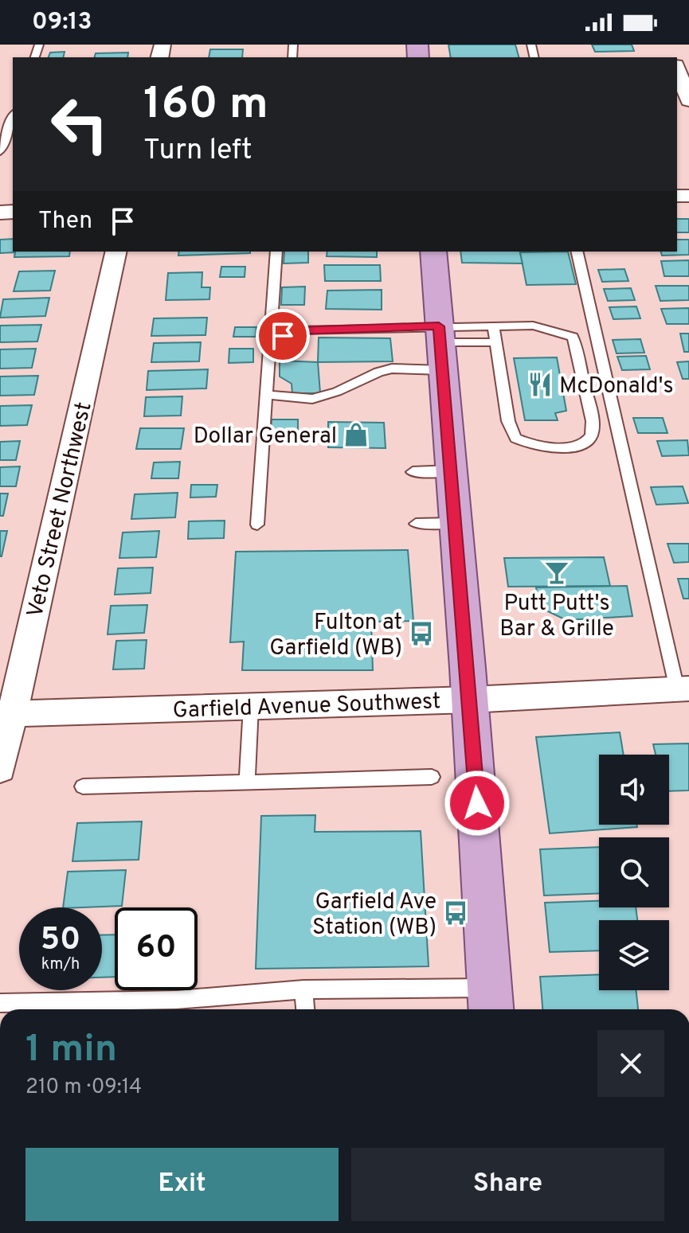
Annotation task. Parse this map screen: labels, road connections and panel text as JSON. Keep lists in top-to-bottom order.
{
  "streets": {
    "street": ["Veto Street Northwest", "Garfield Avenue Southwest"]
  },
  "crossings": [
    ["Veto Street Northwest", "Garfield Avenue Southwest"]
  ],
  "places": {
    "restaurant": ["McDonald's"],
    "shop": ["Dollar General"],
    "bar": ["Putt Putt's Bar & Grille"],
    "bus stop": ["Fulton at Garfield (WB)", "Garfield Ave Station (WB)"]
  },
  "page": {
    "status": "09:13",
    "turn": ["160 m", "Turn left"],
    "then": "Then",
    "speed": "50 km/h",
    "limit": "60",
    "heading": ["1 min", "210 m · 09:14"],
    "buttons": ["Exit", "Share"]
  }
}
